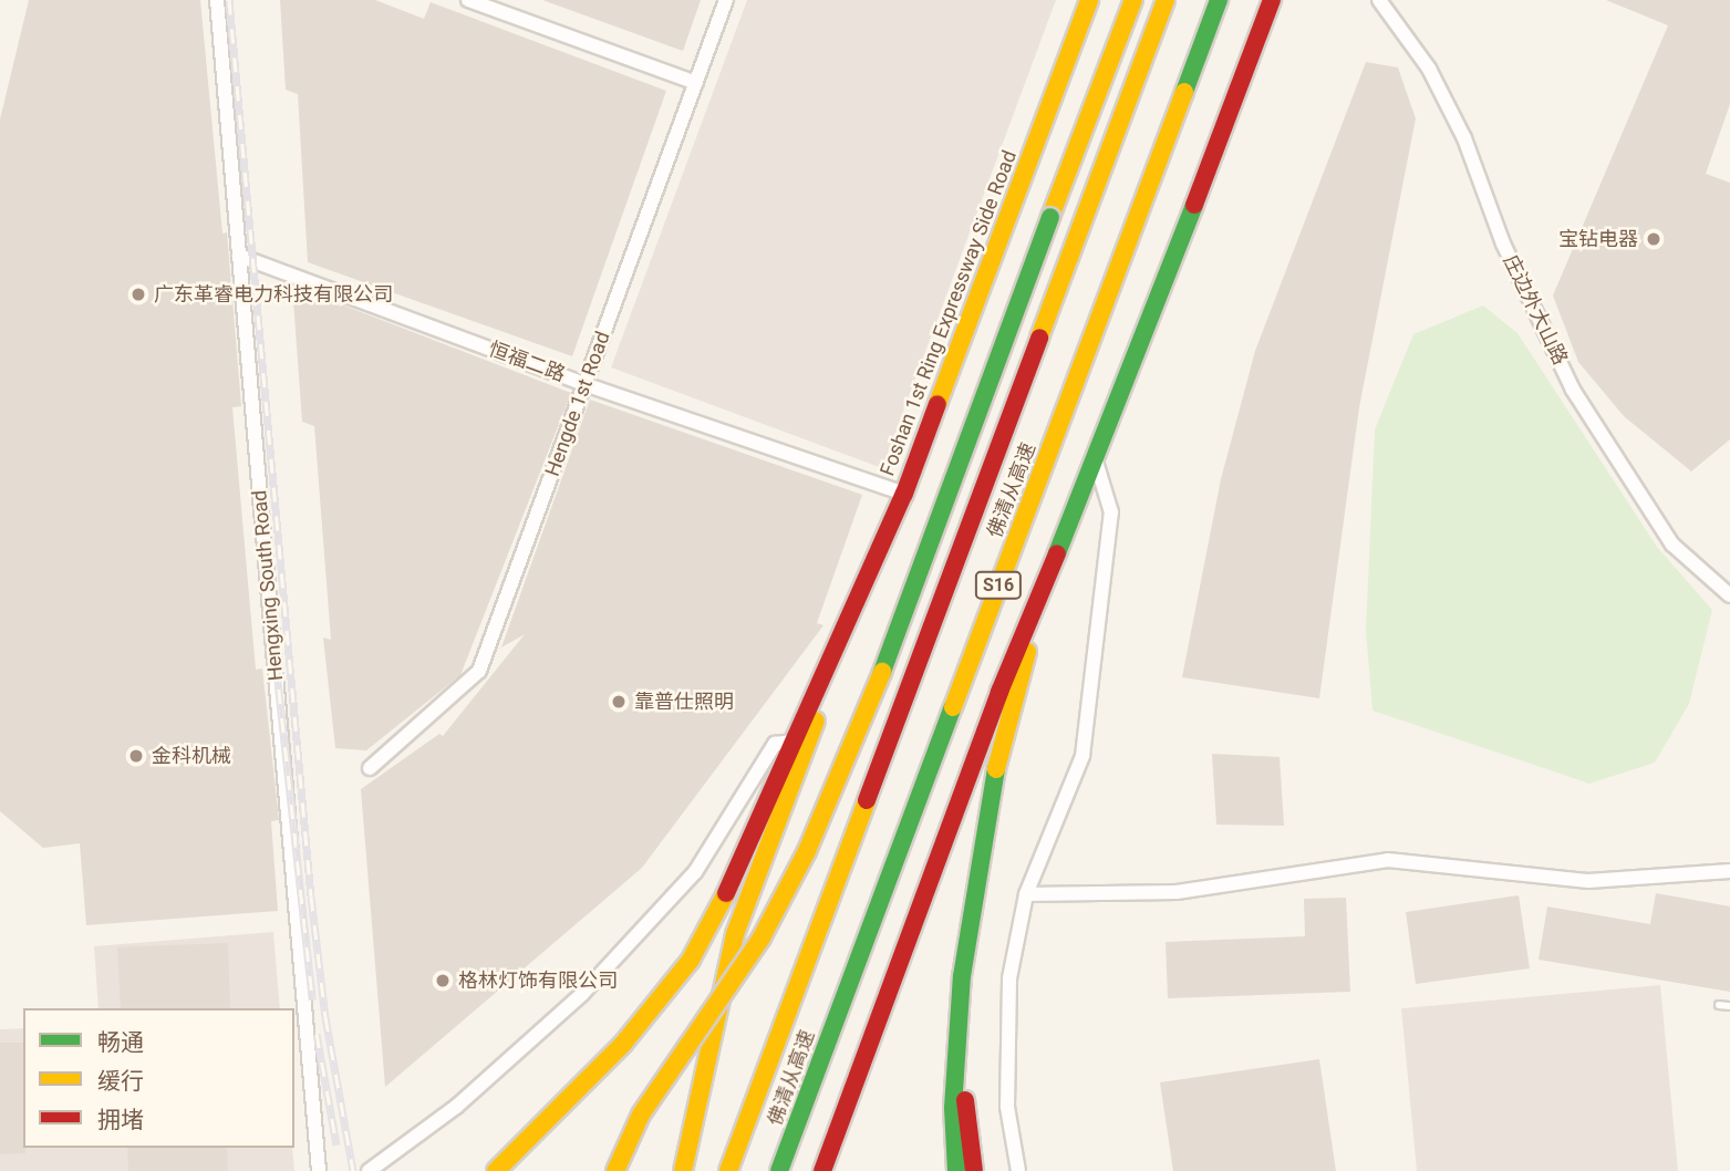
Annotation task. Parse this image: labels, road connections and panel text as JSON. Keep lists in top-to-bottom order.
{
  "streets": {
    "main road": ["Foshan 1st Ring Expressway Side Road", "佛清从高速", "S16"],
    "street": [
      "庄边外大山路",
      "恒福二路",
      "Hengde 1st Road",
      "Hengxing South Road"
    ]
  },
  "crossings": [
    ["Foshan 1st Ring Expressway Side Road", "恒福二路"],
    ["恒福二路", "Hengde 1st Road"],
    ["恒福二路", "Hengxing South Road"]
  ],
  "places": [
    "宝钻电器",
    "广东革睿电力科技有限公司",
    "靠普仕照明",
    "金科机械",
    "格林灯饰有限公司"
  ],
  "legend": ["畅通", "缓行", "拥堵"]
}
